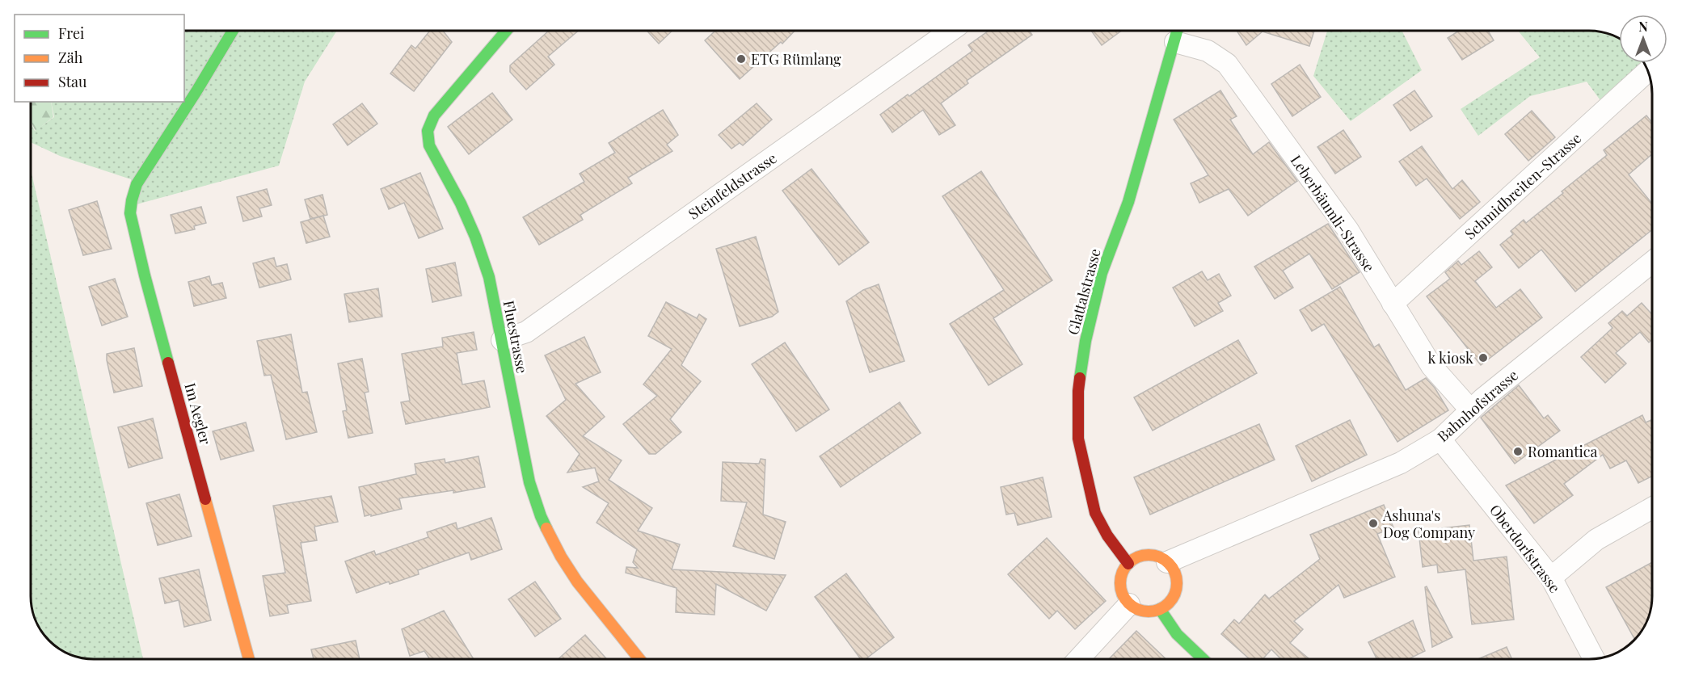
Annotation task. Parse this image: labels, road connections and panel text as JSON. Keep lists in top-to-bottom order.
{
  "streets": {
    "street": [
      "Steinfeldstrasse",
      "Schmidbreiten-Strasse",
      "Leberbäumli-Strasse",
      "Glattalstrasse",
      "Fluestrasse",
      "Bahnhofstrasse",
      "Im Aegler",
      "Oberdorfstrasse"
    ]
  },
  "crossings": [
    ["Steinfeldstrasse", "Fluestrasse"],
    ["Schmidbreiten-Strasse", "Leberbäumli-Strasse"],
    ["Leberbäumli-Strasse", "Glattalstrasse"],
    ["Leberbäumli-Strasse", "Bahnhofstrasse"],
    ["Glattalstrasse", "Bahnhofstrasse"],
    ["Bahnhofstrasse", "Oberdorfstrasse"]
  ],
  "places": [
    "ETG Rümlang",
    "k kiosk",
    "Romantica",
    "Ashuna's Dog Company"
  ],
  "legend": ["Frei", "Zäh", "Stau"],
  "north": "top"
}
